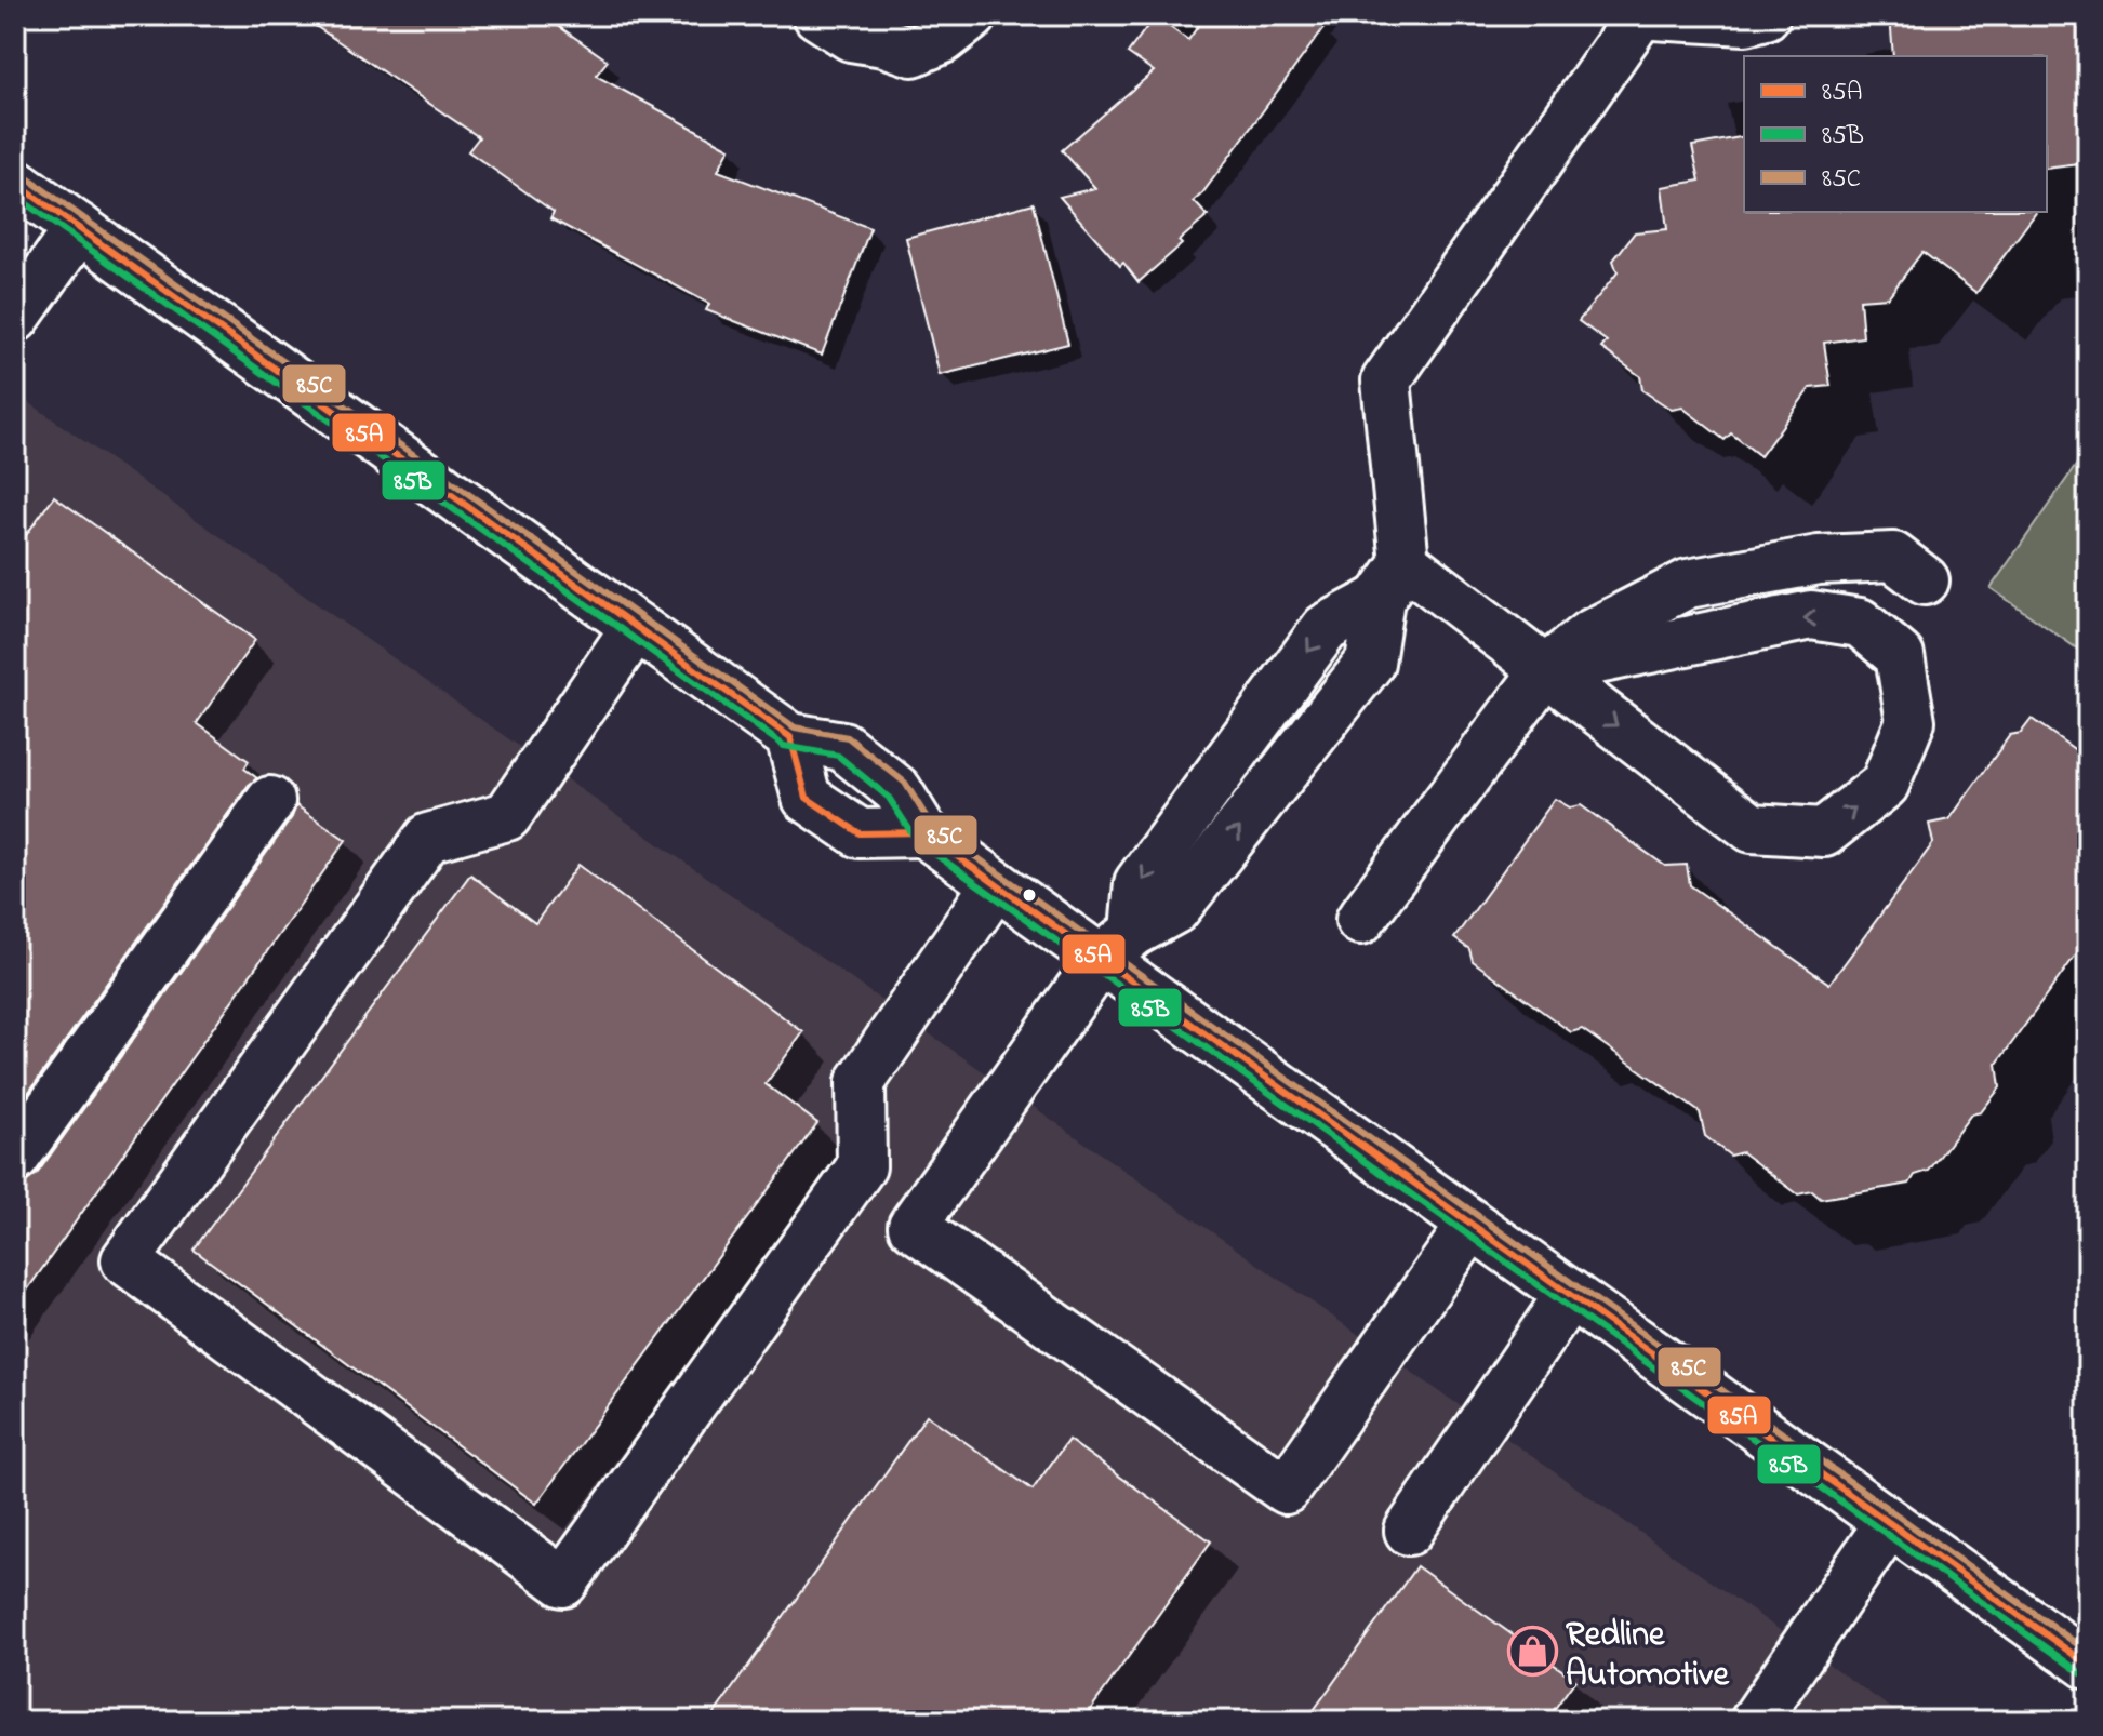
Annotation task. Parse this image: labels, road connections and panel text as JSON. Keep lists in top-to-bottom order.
{
  "places": {
    "shop": ["Redline Automotive"]
  },
  "lines": ["transit line 85C", "transit line 85A", "transit line 85B"],
  "legend": ["85A", "85B", "85C"]
}
